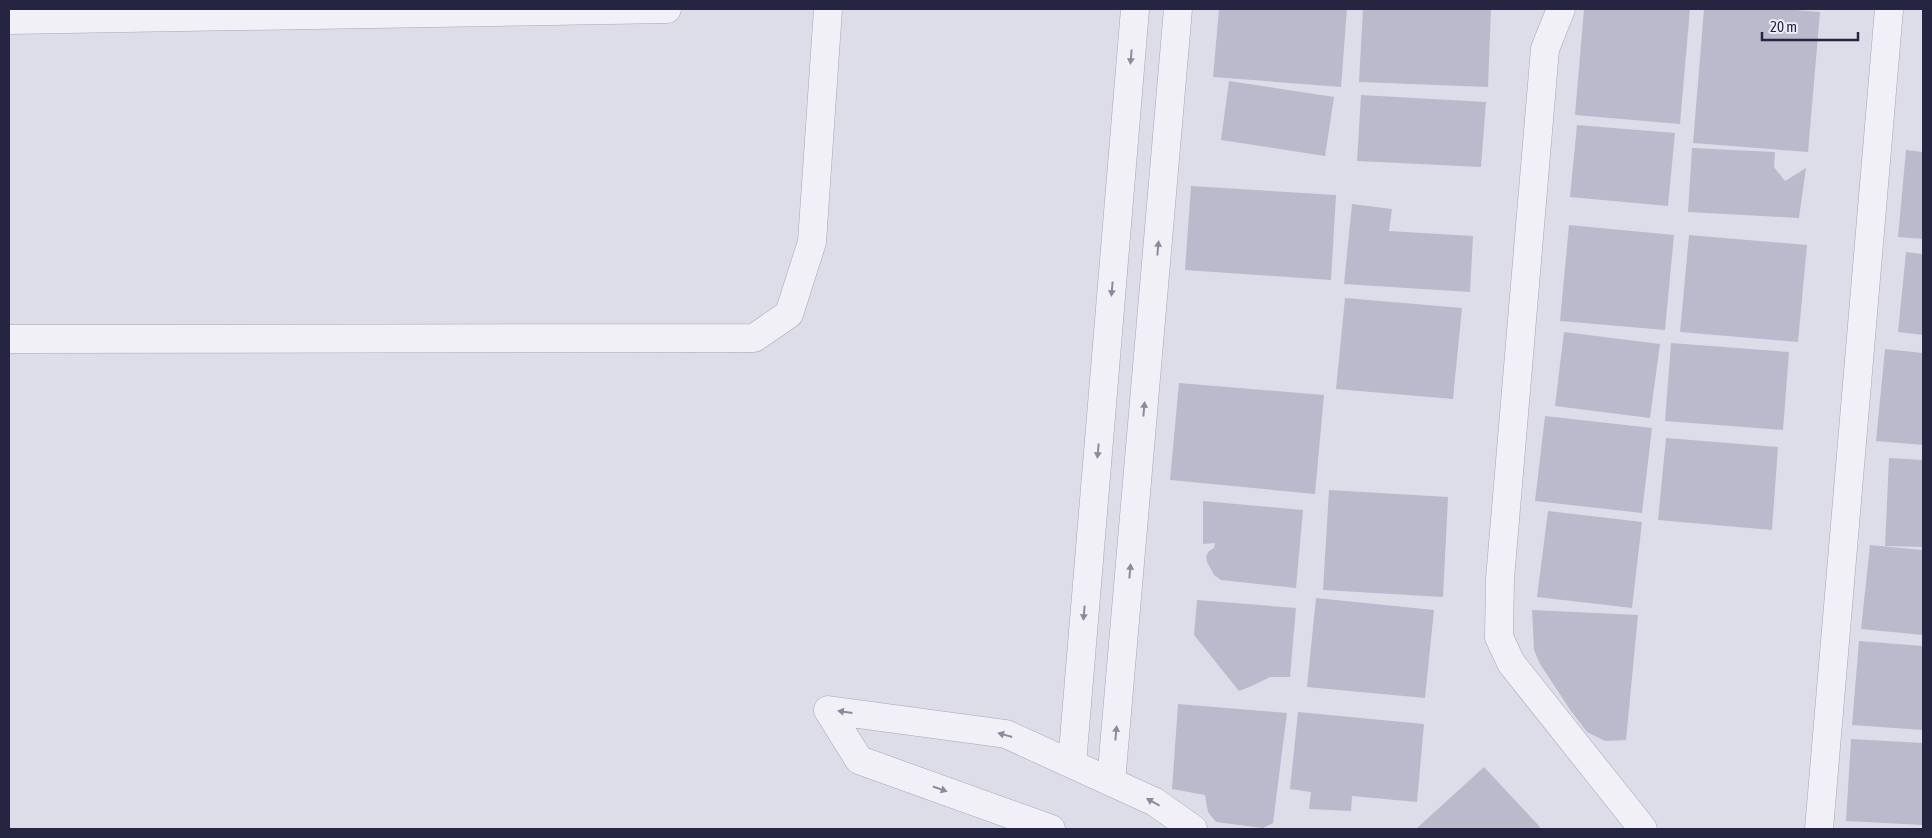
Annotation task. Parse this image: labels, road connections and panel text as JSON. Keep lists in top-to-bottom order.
{
  "scale_bar": "20 m"
}
